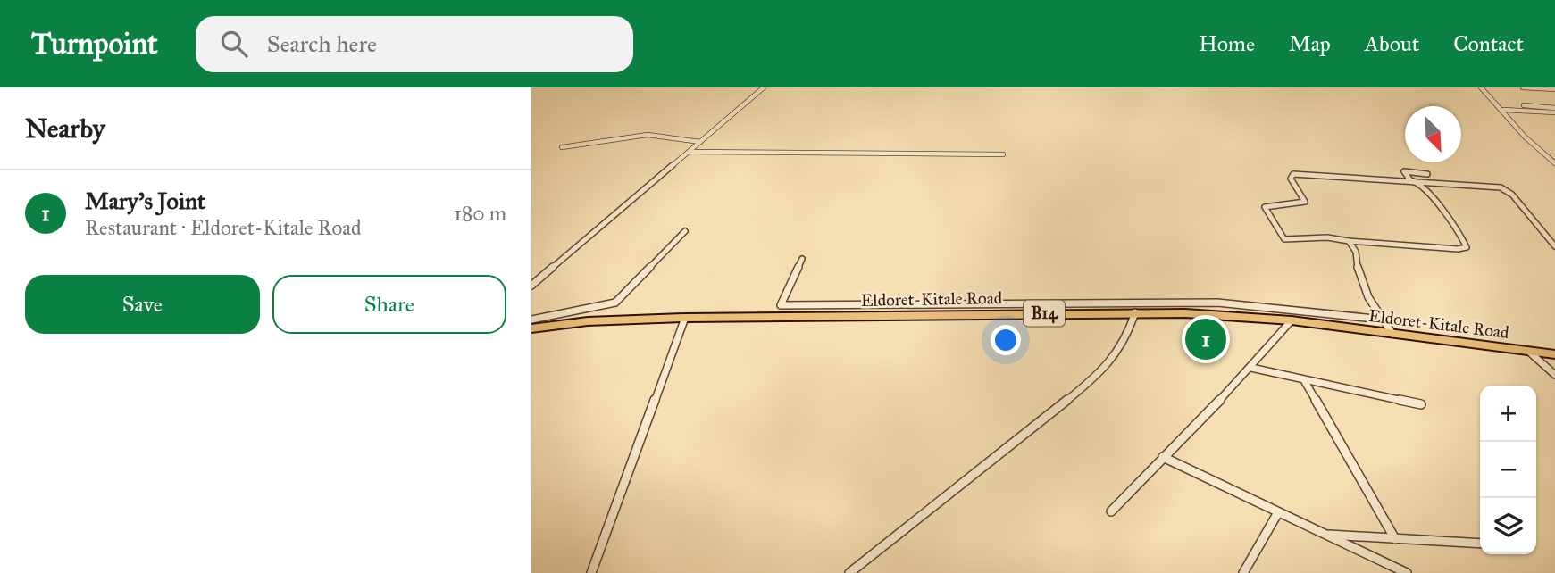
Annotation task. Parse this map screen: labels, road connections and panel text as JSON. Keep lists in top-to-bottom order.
{
  "streets": {
    "highway": ["Eldoret-Kitale Road", "B14"]
  },
  "north": "bottom right",
  "page": {
    "header": "Turnpoint",
    "search": "Search here",
    "nav": [
      "Home",
      "Map",
      "About",
      "Contact"
    ],
    "heading": "Nearby",
    "list": [
      {
        "mark": "1",
        "name": "Mary's Joint",
        "note": "Restaurant · Eldoret-Kitale Road",
        "value": "180 m"
      }
    ],
    "buttons": ["Save", "Share"],
    "pins": "1",
    "map_buttons": ["+", "−"]
  }
}
